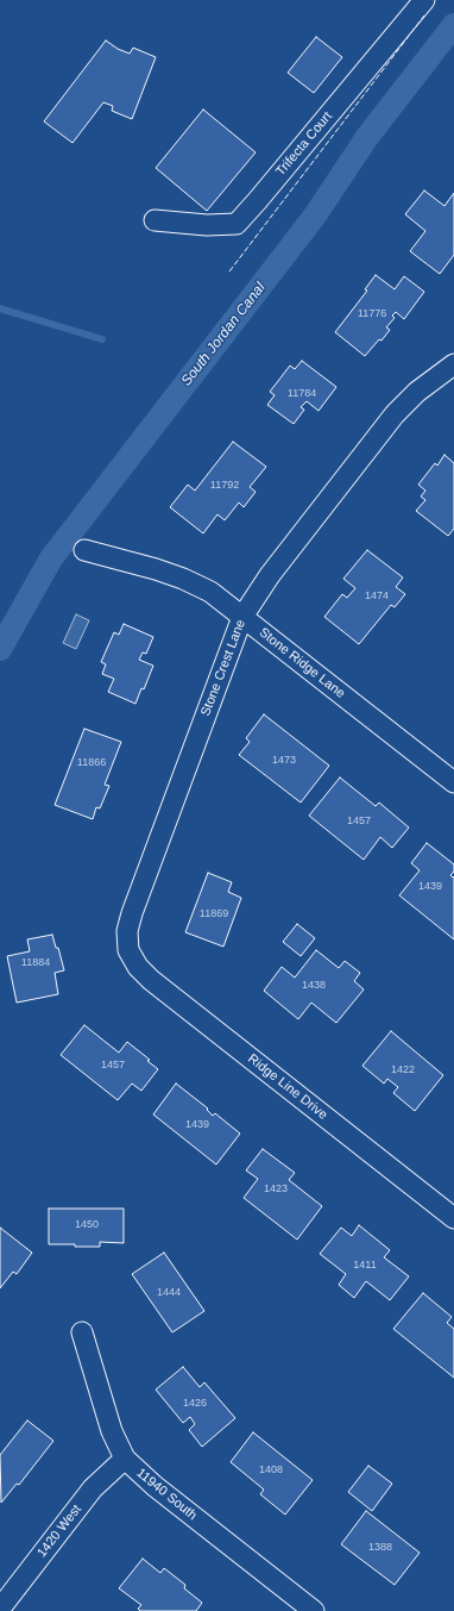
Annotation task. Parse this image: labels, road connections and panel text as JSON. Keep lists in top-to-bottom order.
{
  "streets": {
    "street": [
      "Trifecta Court",
      "Stone Ridge Lane",
      "Stone Crest Lane",
      "Ridge Line Drive",
      "11940 South",
      "1420 West"
    ]
  },
  "crossings": [
    ["Stone Ridge Lane", "Stone Crest Lane"],
    ["Stone Crest Lane", "Ridge Line Drive"],
    ["11940 South", "1420 West"]
  ],
  "water": ["South Jordan Canal"],
  "house_numbers": [
    "11776",
    "11784",
    "11792",
    "1474",
    "1473",
    "11866",
    "1457",
    "1439",
    "11869",
    "11884",
    "1438",
    "1457",
    "1422",
    "1439",
    "1423",
    "1450",
    "1411",
    "1444",
    "1426",
    "1408",
    "1388"
  ]
}
